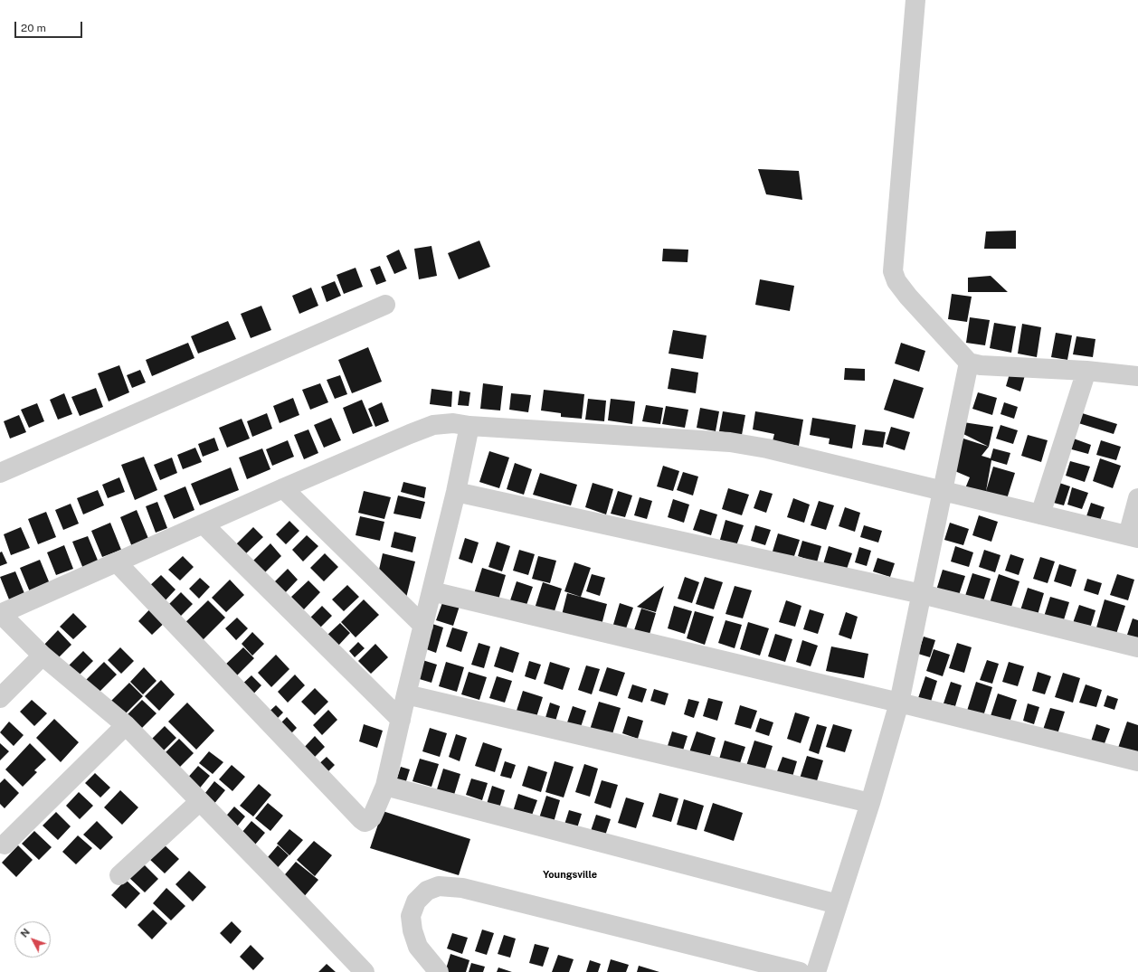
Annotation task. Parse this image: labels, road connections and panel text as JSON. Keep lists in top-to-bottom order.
{
  "districts": ["Youngsville"],
  "scale_bar": "20 m",
  "north": "top left"
}
